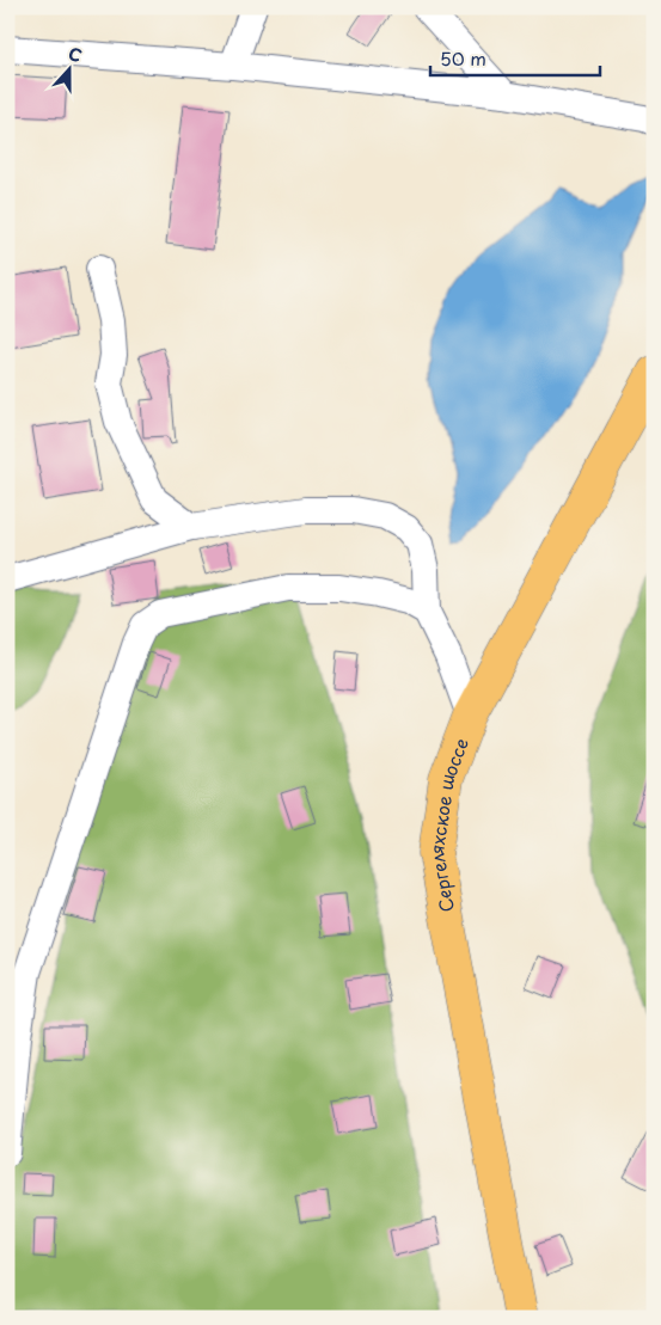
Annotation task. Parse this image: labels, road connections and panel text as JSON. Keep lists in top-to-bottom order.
{
  "streets": {
    "main road": ["Сергеляхское шоссе"]
  },
  "scale_bar": "50 m",
  "north": "top"
}
